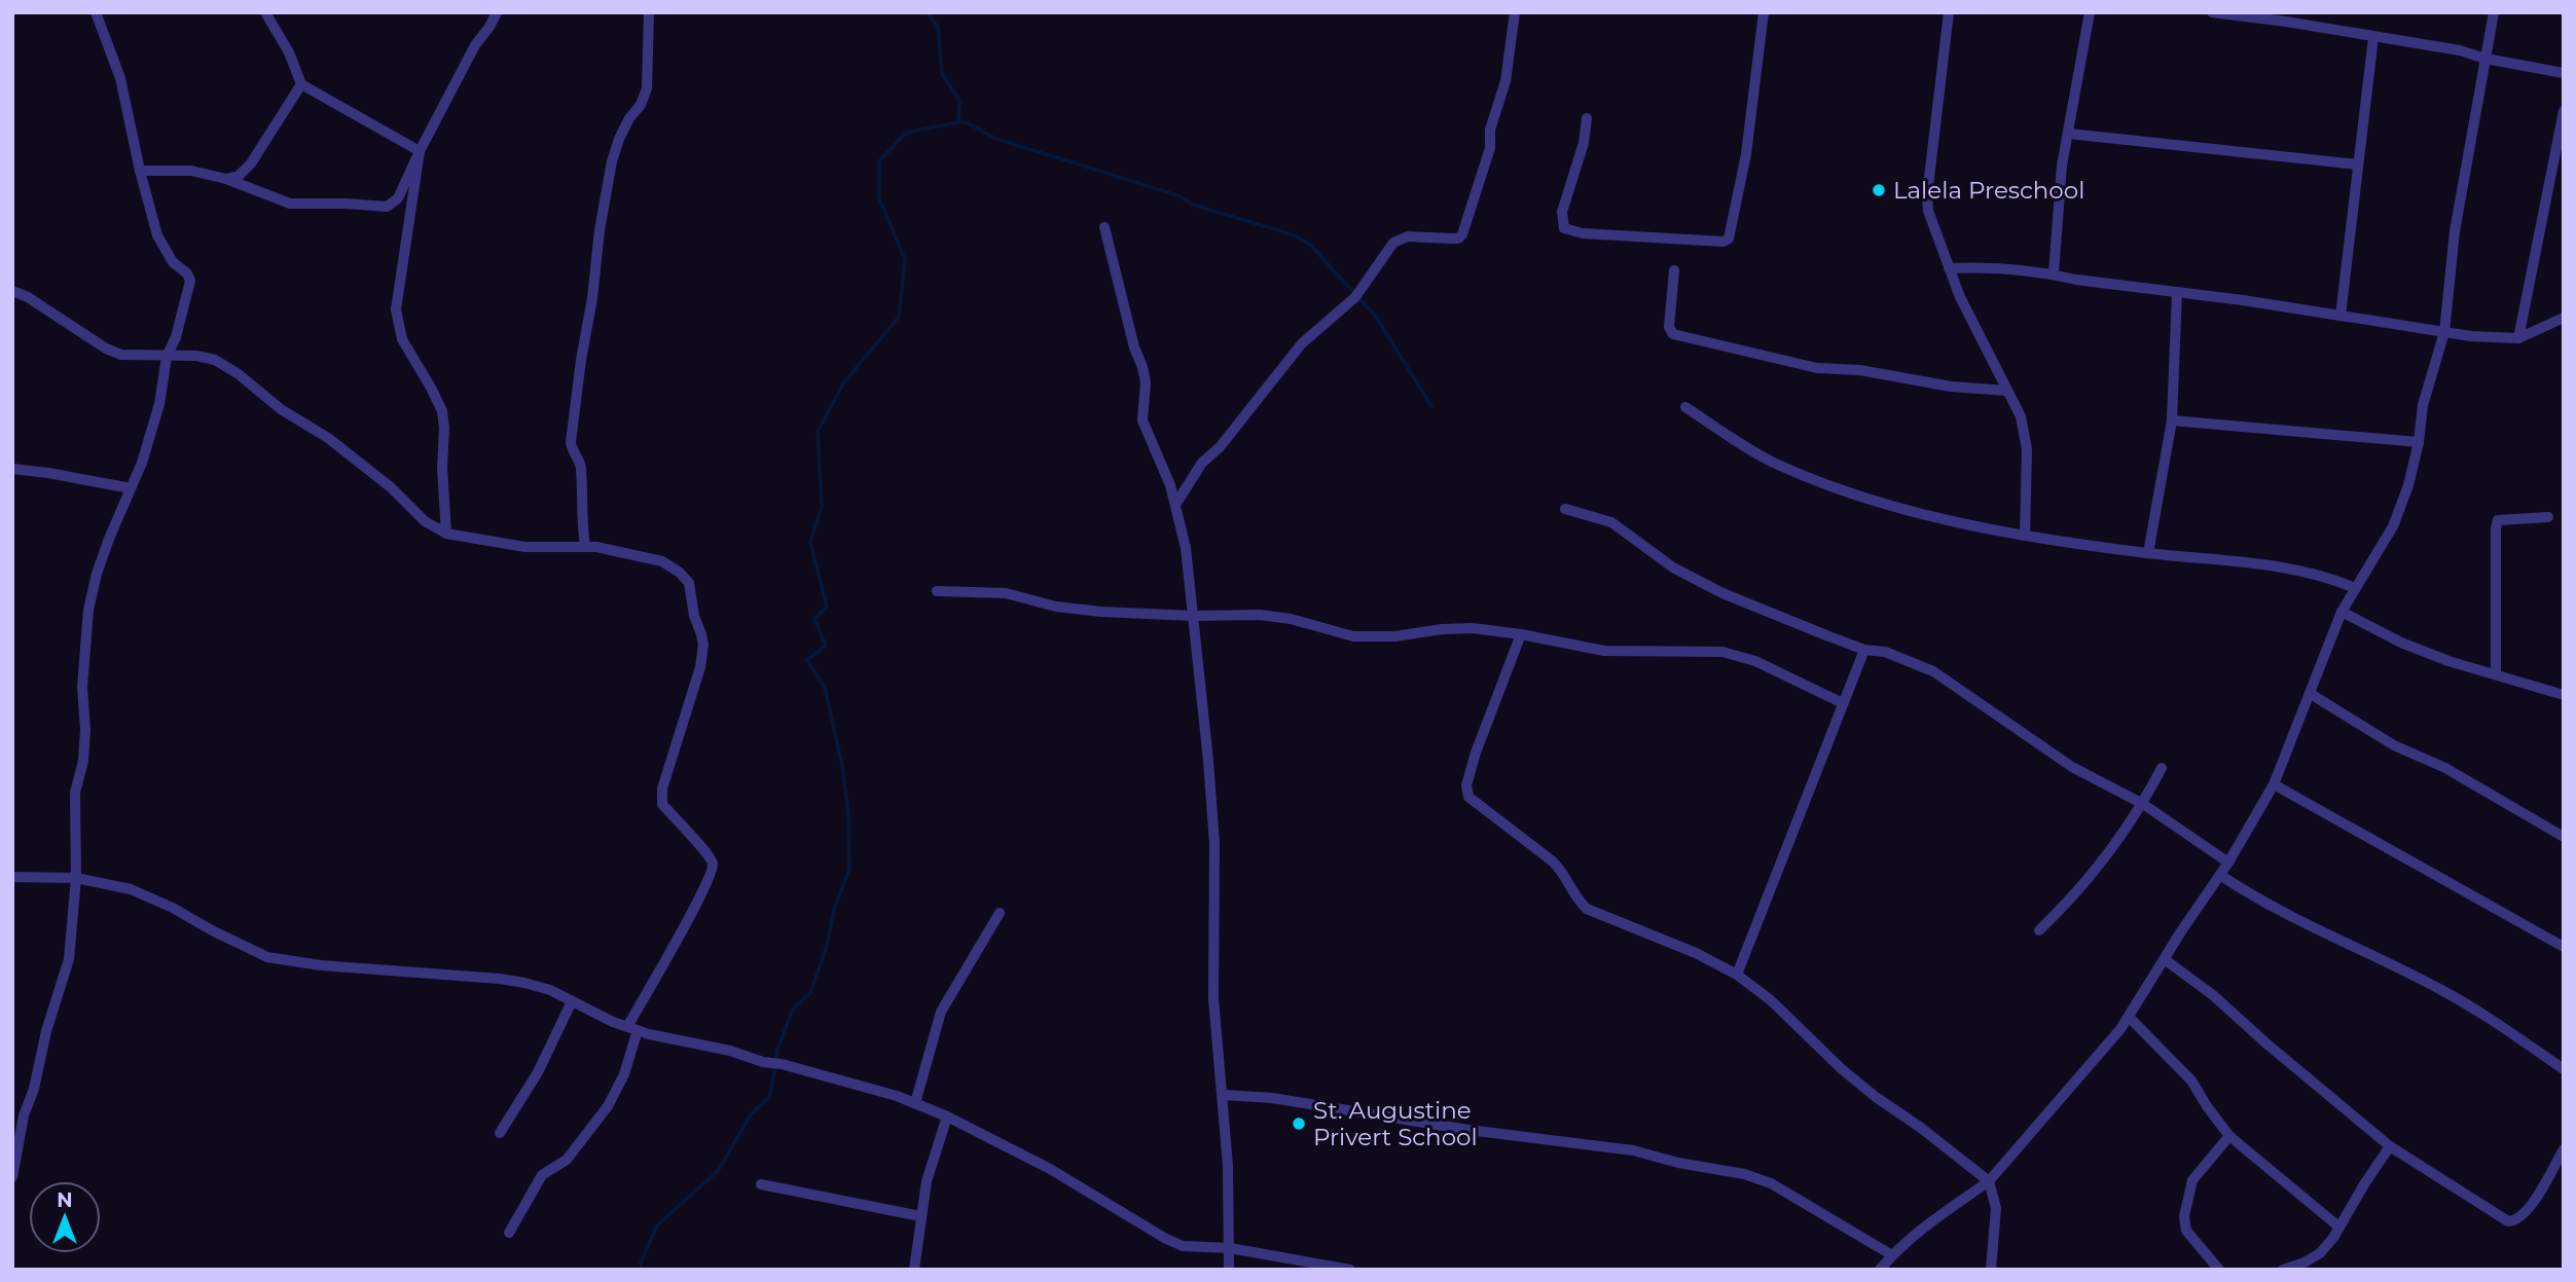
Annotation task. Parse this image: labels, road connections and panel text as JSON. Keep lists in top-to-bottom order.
{
  "places": ["Lalela Preschool", "St. Augustine Privert School"],
  "north": "top"
}
